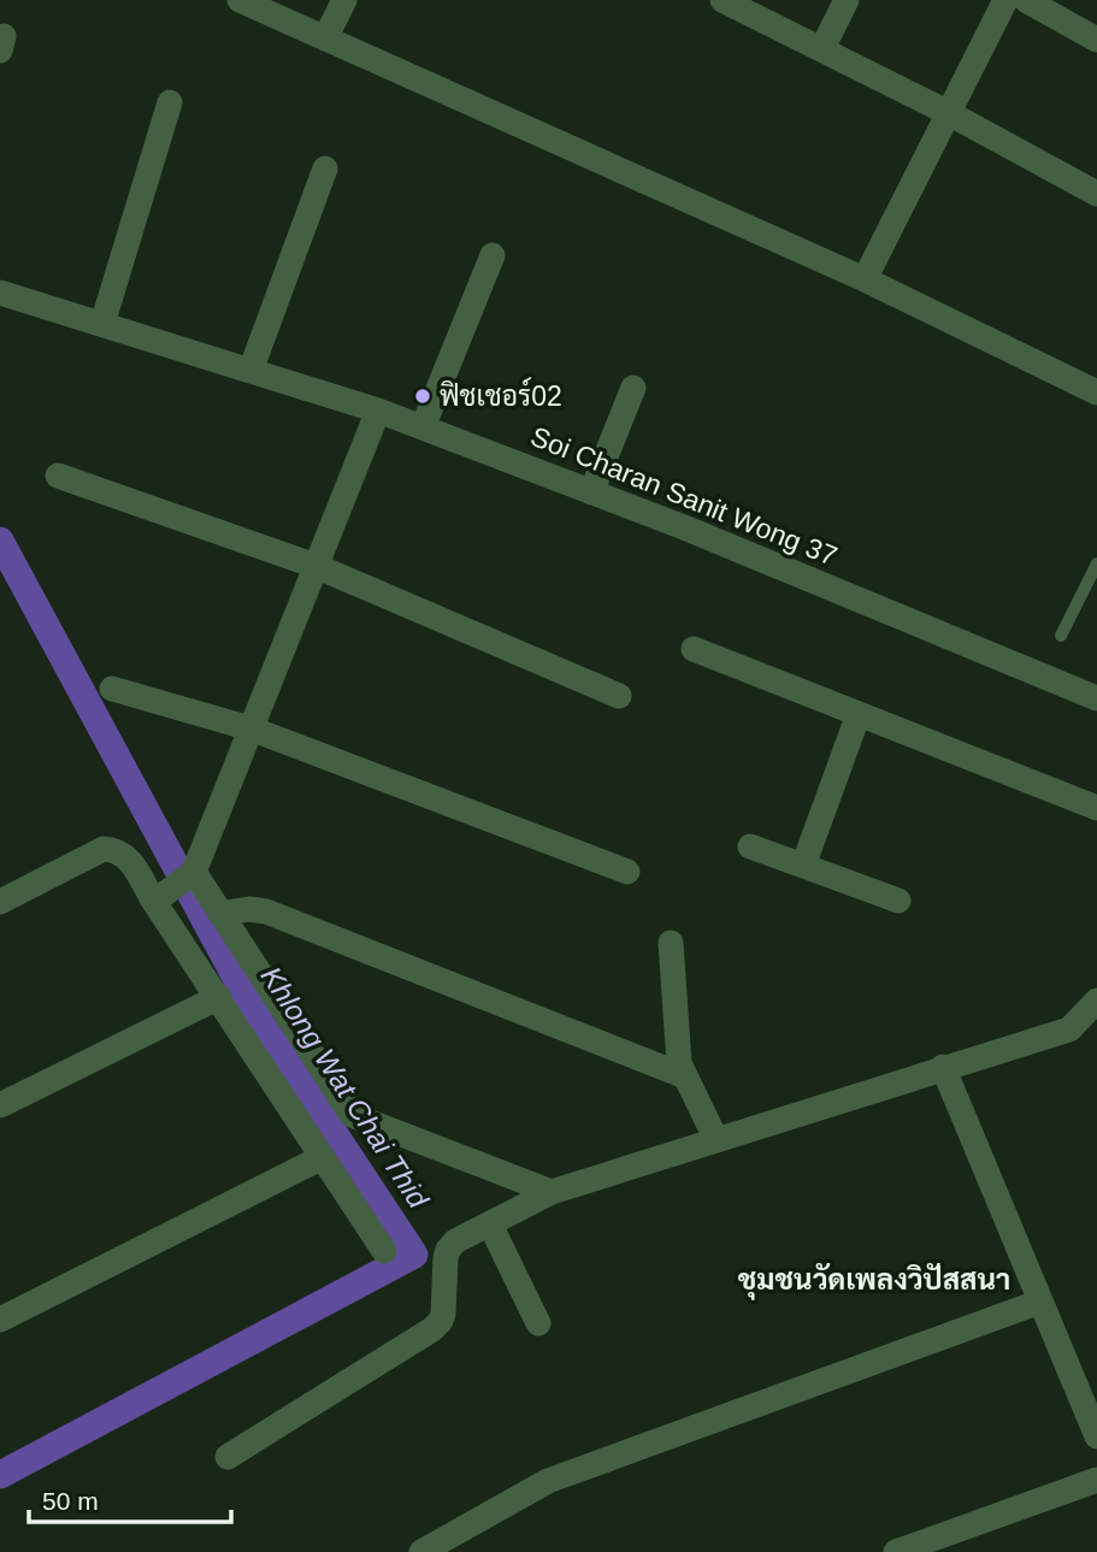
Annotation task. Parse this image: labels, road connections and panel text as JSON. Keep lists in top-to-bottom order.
{
  "streets": {
    "street": ["Soi Charan Sanit Wong 37"]
  },
  "districts": ["ชุมชนวัดเพลงวิปัสสนา"],
  "water": ["Khlong Wat Chai Thid"],
  "places": ["ฟิชเชอร์02"],
  "scale_bar": "50 m"
}
